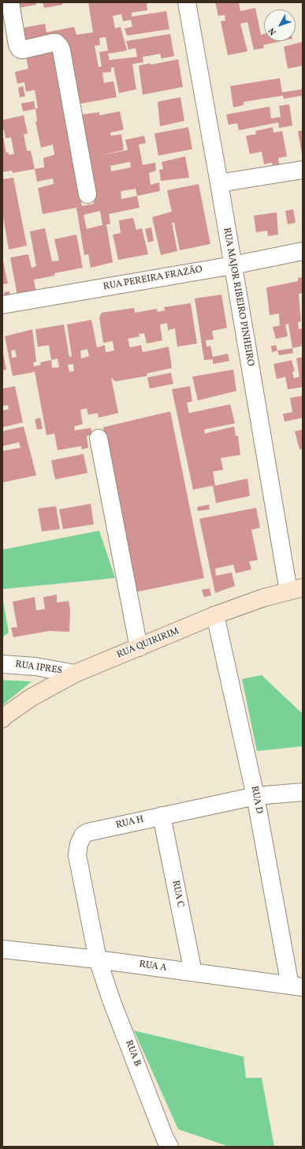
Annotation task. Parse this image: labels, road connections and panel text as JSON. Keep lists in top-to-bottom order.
{
  "streets": {
    "main road": ["RUA QUIRIRIM"],
    "street": [
      "RUA PEREIRA FRAZÃO",
      "RUA MAJOR RIBEIRO PINHEIRO",
      "RUA IPRES",
      "RUA D",
      "RUA H",
      "RUA C",
      "RUA A",
      "RUA B"
    ]
  },
  "crossings": [
    ["RUA PEREIRA FRAZÃO", "RUA MAJOR RIBEIRO PINHEIRO"],
    ["RUA MAJOR RIBEIRO PINHEIRO", "RUA QUIRIRIM"],
    ["RUA QUIRIRIM", "RUA IPRES"],
    ["RUA QUIRIRIM", "RUA D"],
    ["RUA D", "RUA H"],
    ["RUA D", "RUA A"],
    ["RUA H", "RUA C"],
    ["RUA H", "RUA A"],
    ["RUA H", "RUA B"],
    ["RUA C", "RUA A"],
    ["RUA A", "RUA B"]
  ],
  "north": "bottom left"
}
